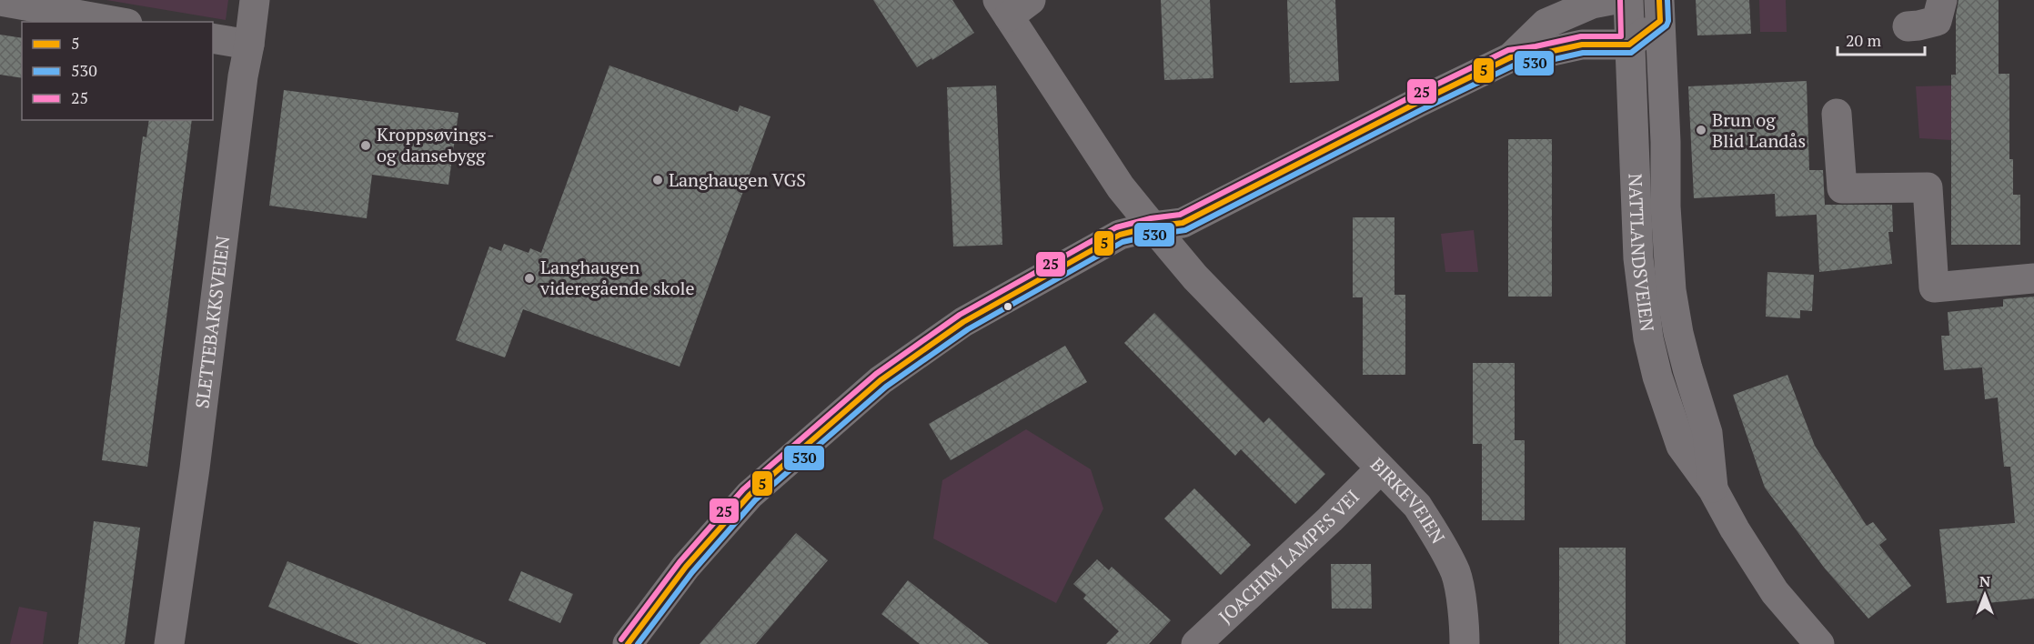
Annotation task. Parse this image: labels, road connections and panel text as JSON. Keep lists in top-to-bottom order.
{
  "streets": {
    "main road": ["NATTLANDSVEIEN"],
    "street": ["SLETTEBAKKSVEIEN", "BIRKEVEIEN", "JOACHIM LAMPES VEI"]
  },
  "crossings": [
    ["BIRKEVEIEN", "JOACHIM LAMPES VEI"]
  ],
  "places": [
    "Brun og Blid Landås",
    "Kroppsøvings- og dansebygg",
    "Langhaugen VGS",
    "Langhaugen videregående skole"
  ],
  "lines": ["transit line 5", "transit line 530", "transit line 25"],
  "legend": ["5", "530", "25"],
  "scale_bar": "20 m",
  "north": "top"
}
